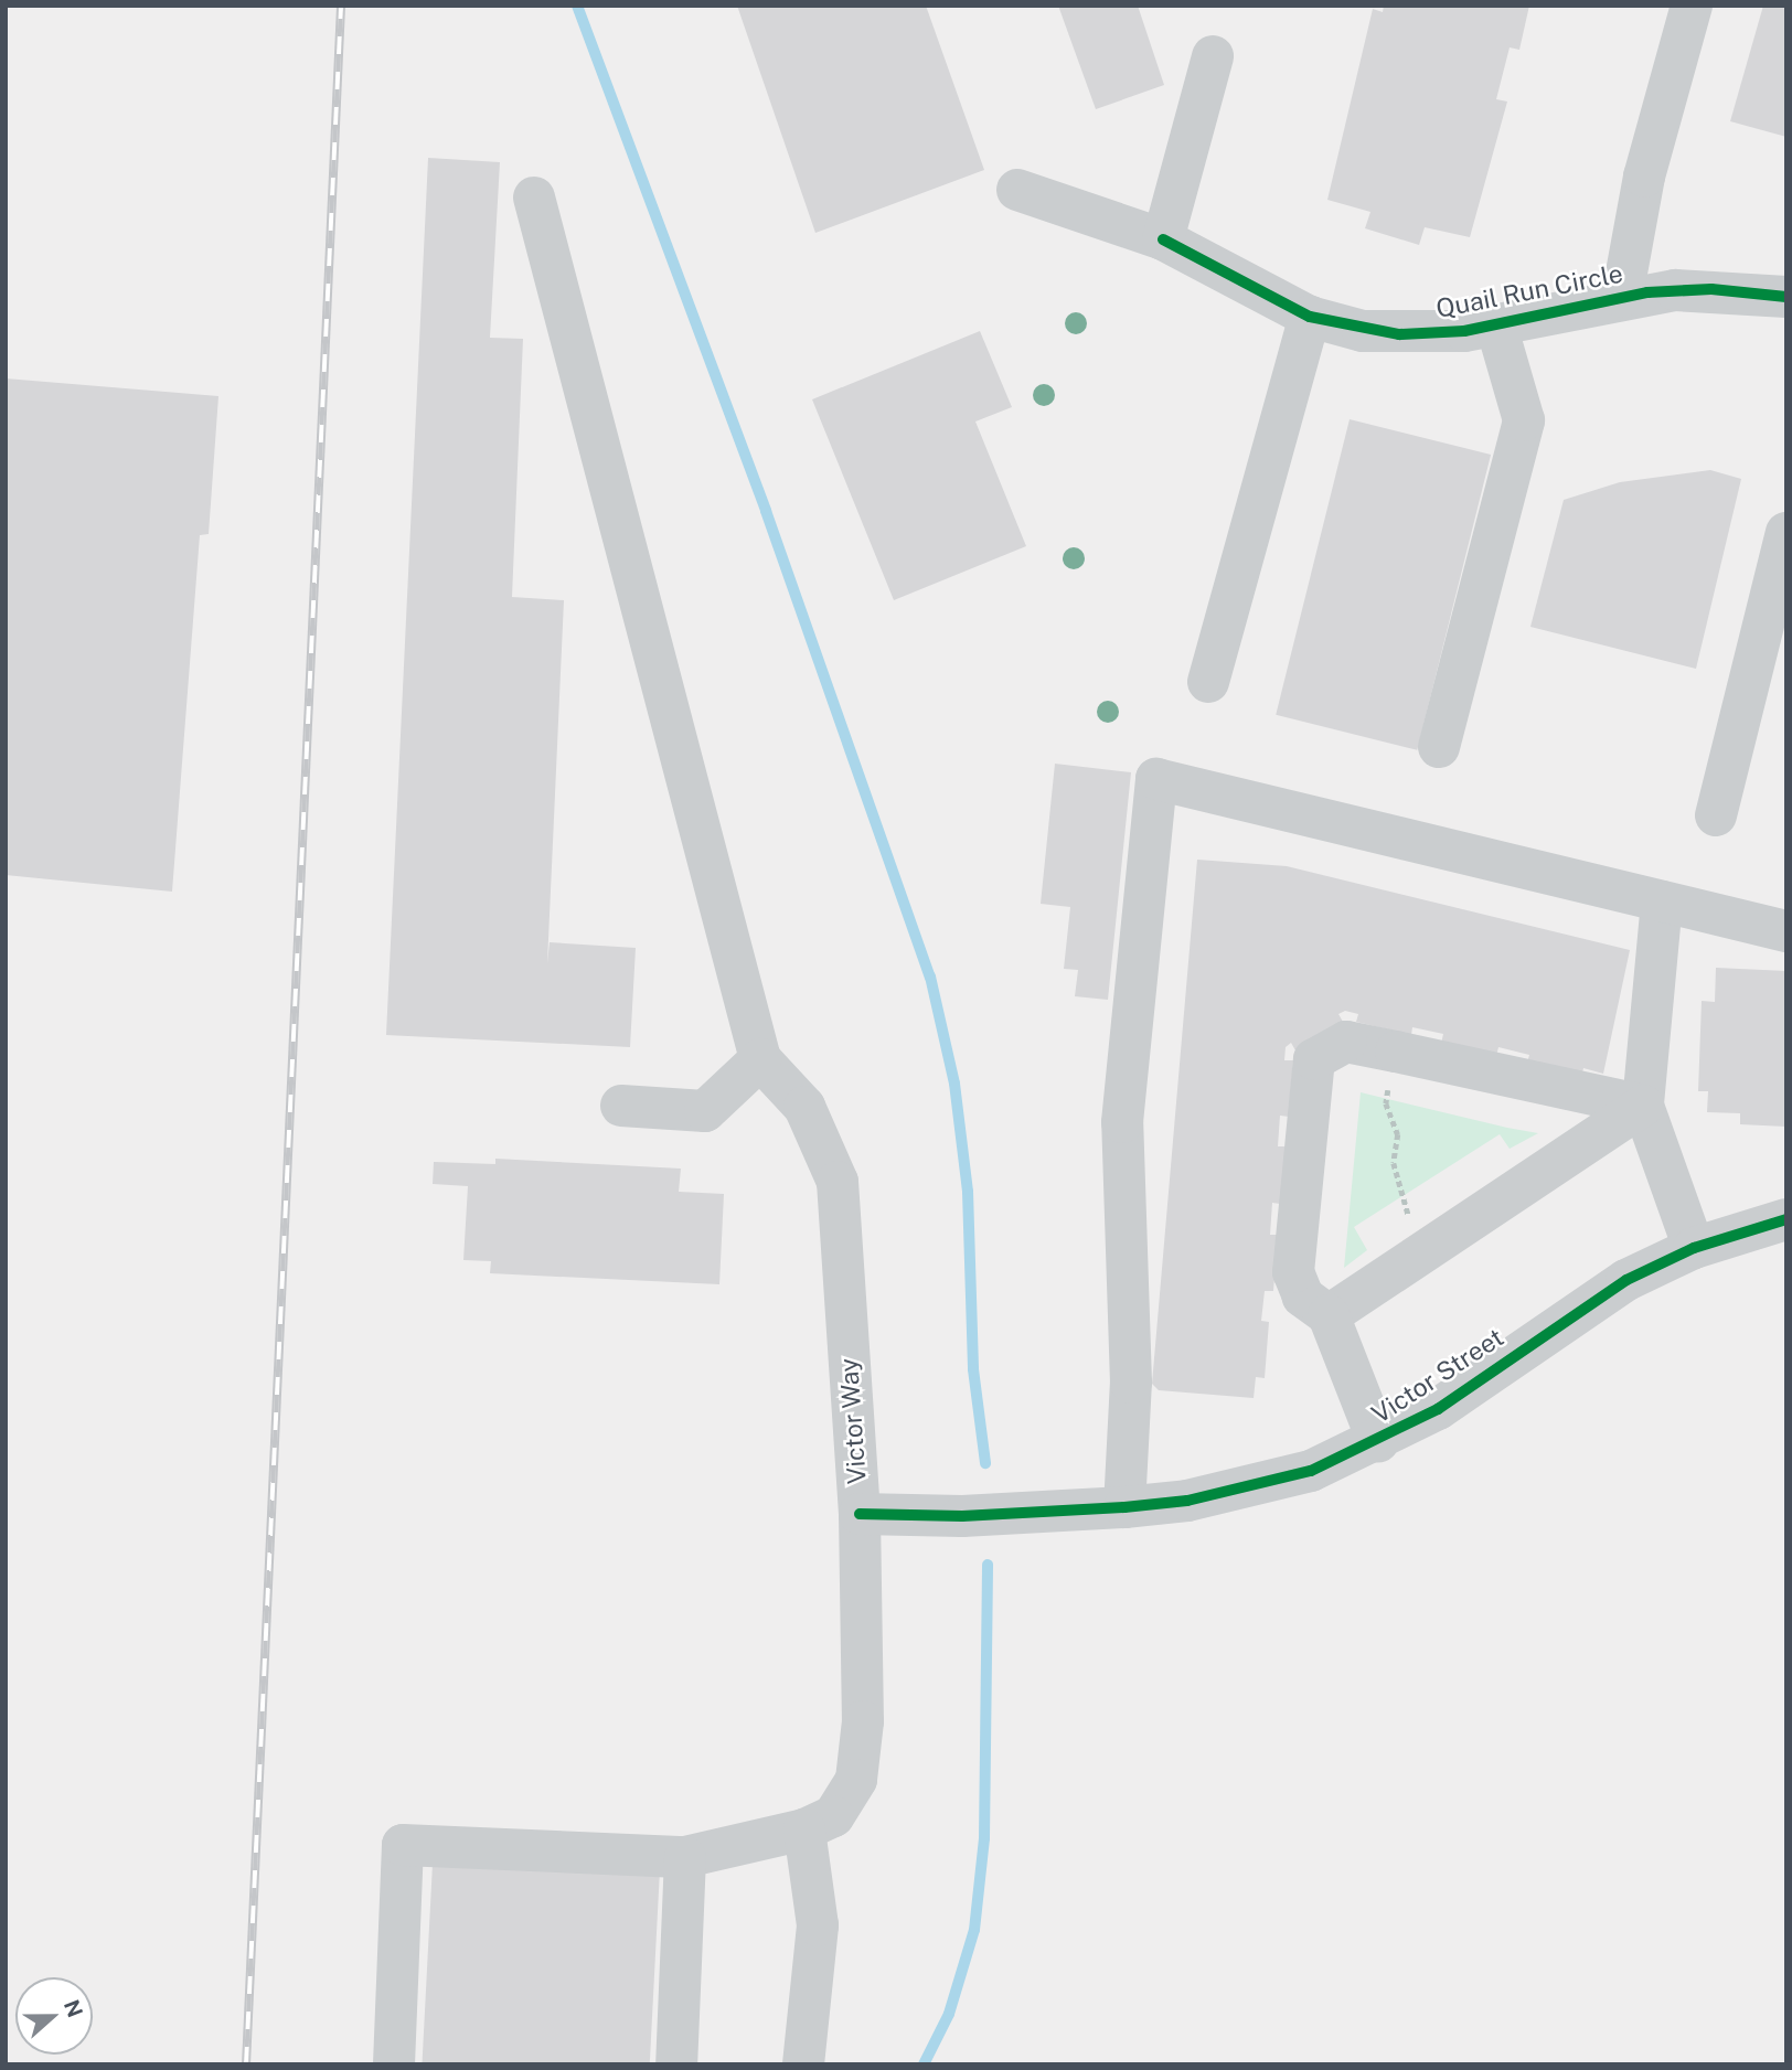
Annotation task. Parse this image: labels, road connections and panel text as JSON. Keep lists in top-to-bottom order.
{
  "streets": {
    "street": ["Quail Run Circle", "Victor Street", "Victor Way"]
  },
  "crossings": [
    ["Victor Street", "Victor Way"]
  ],
  "north": "right"
}
